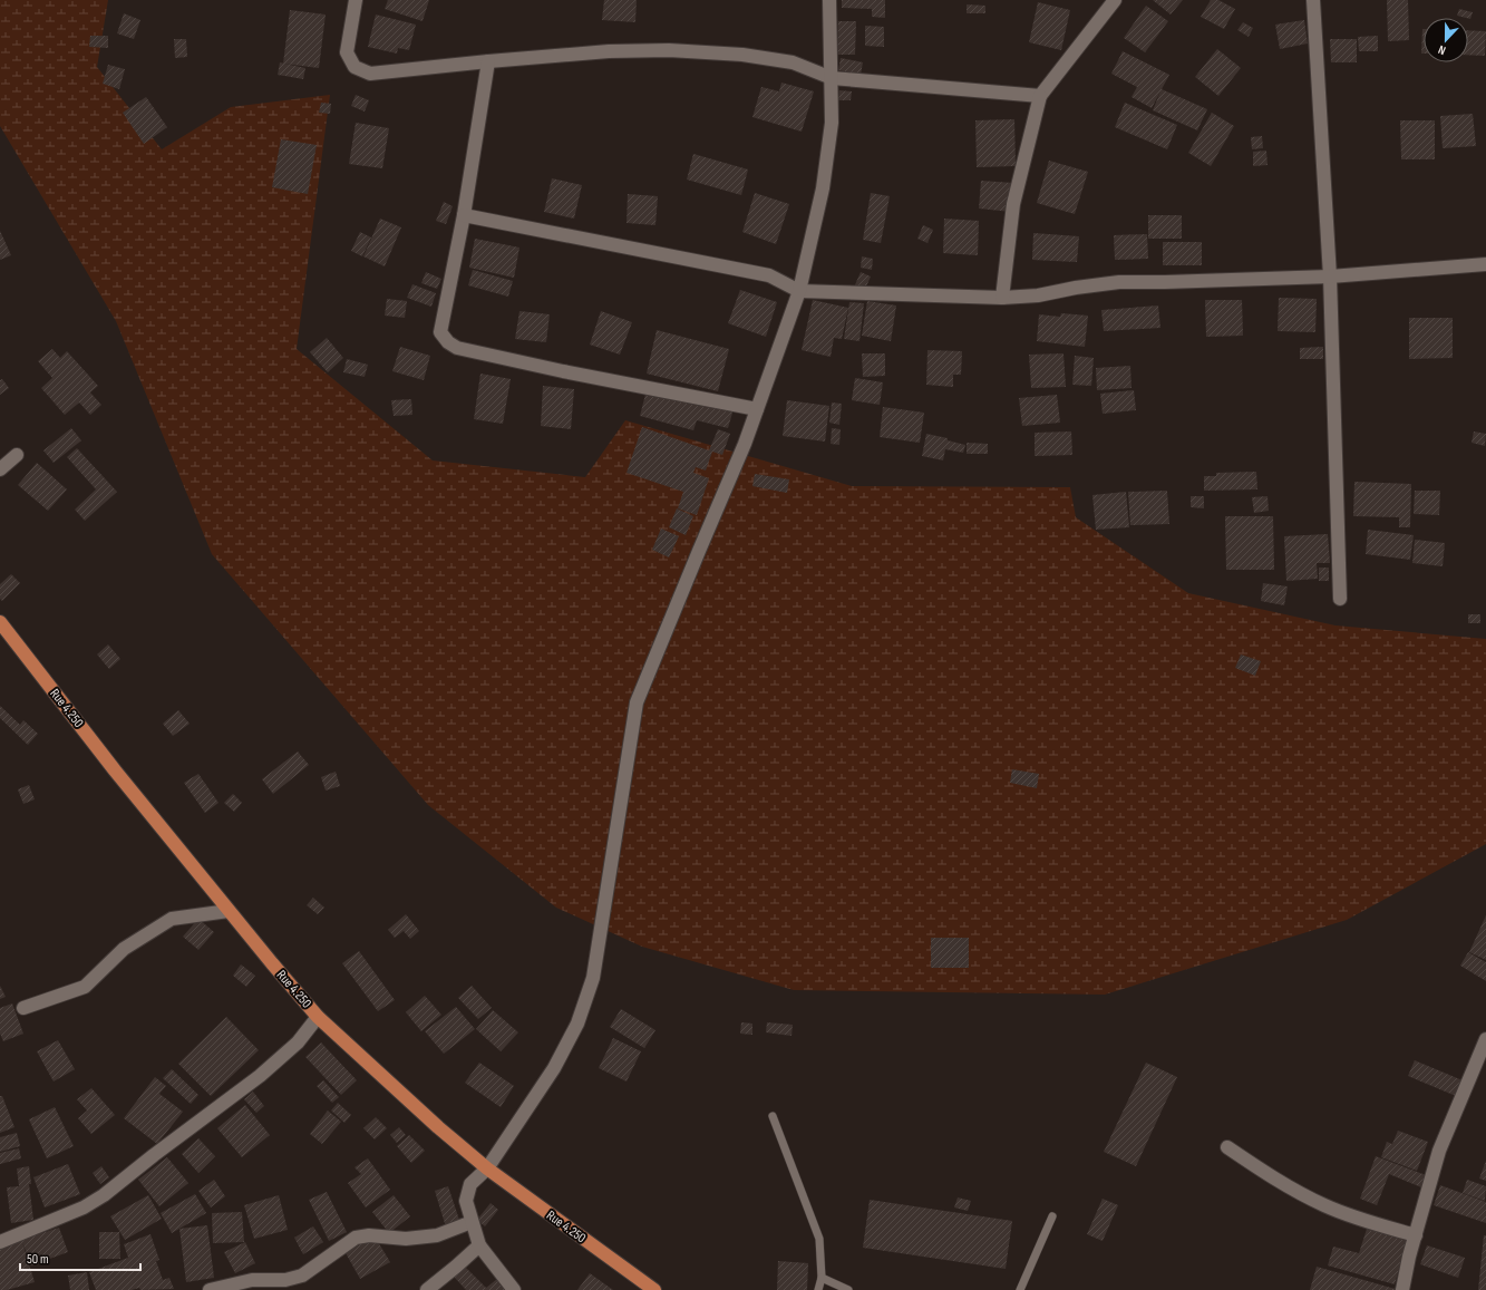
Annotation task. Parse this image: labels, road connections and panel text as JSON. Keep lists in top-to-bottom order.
{
  "streets": {
    "main road": ["Rue 4.250"]
  },
  "scale_bar": "50 m",
  "north": "bottom"
}
